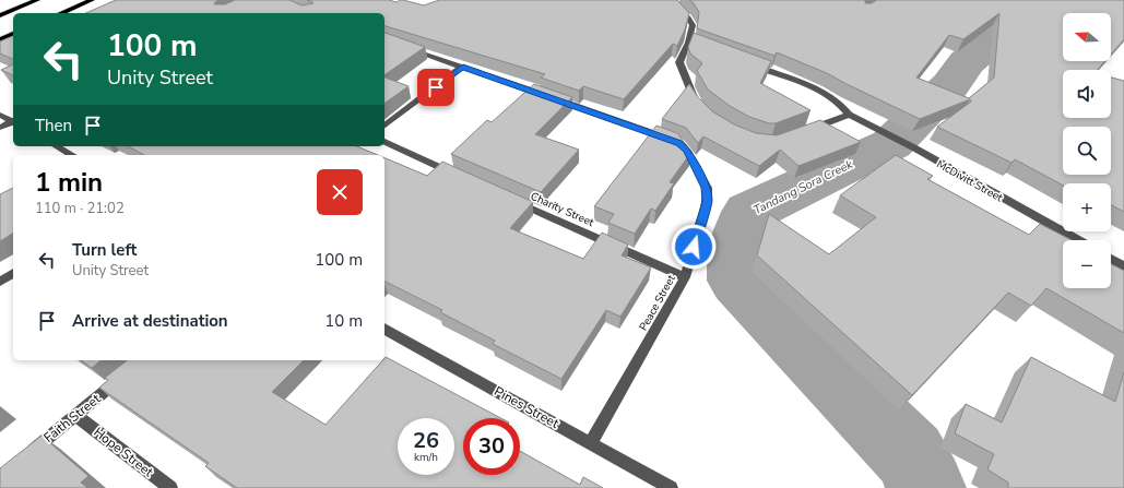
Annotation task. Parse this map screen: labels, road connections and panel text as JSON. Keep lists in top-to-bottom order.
{
  "streets": {
    "street": [
      "McDivitt Street",
      "Charity Street",
      "Peace Street",
      "Pines Street",
      "Faith Street",
      "Hope Street"
    ]
  },
  "crossings": [
    ["Charity Street", "Peace Street"],
    ["Peace Street", "Pines Street"],
    ["Faith Street", "Hope Street"]
  ],
  "water": ["Tandang Sora Creek"],
  "north": "left",
  "page": {
    "map_buttons": ["+", "−"],
    "turn": ["100 m", "Unity Street"],
    "then": "Then",
    "heading": ["1 min", "110 m · 21:02"],
    "list": [
      {
        "name": "Turn left",
        "note": "Unity Street",
        "value": "100 m"
      },
      {
        "name": "Arrive at destination",
        "value": "10 m"
      }
    ],
    "speed": "26 km/h",
    "limit": "30"
  }
}
